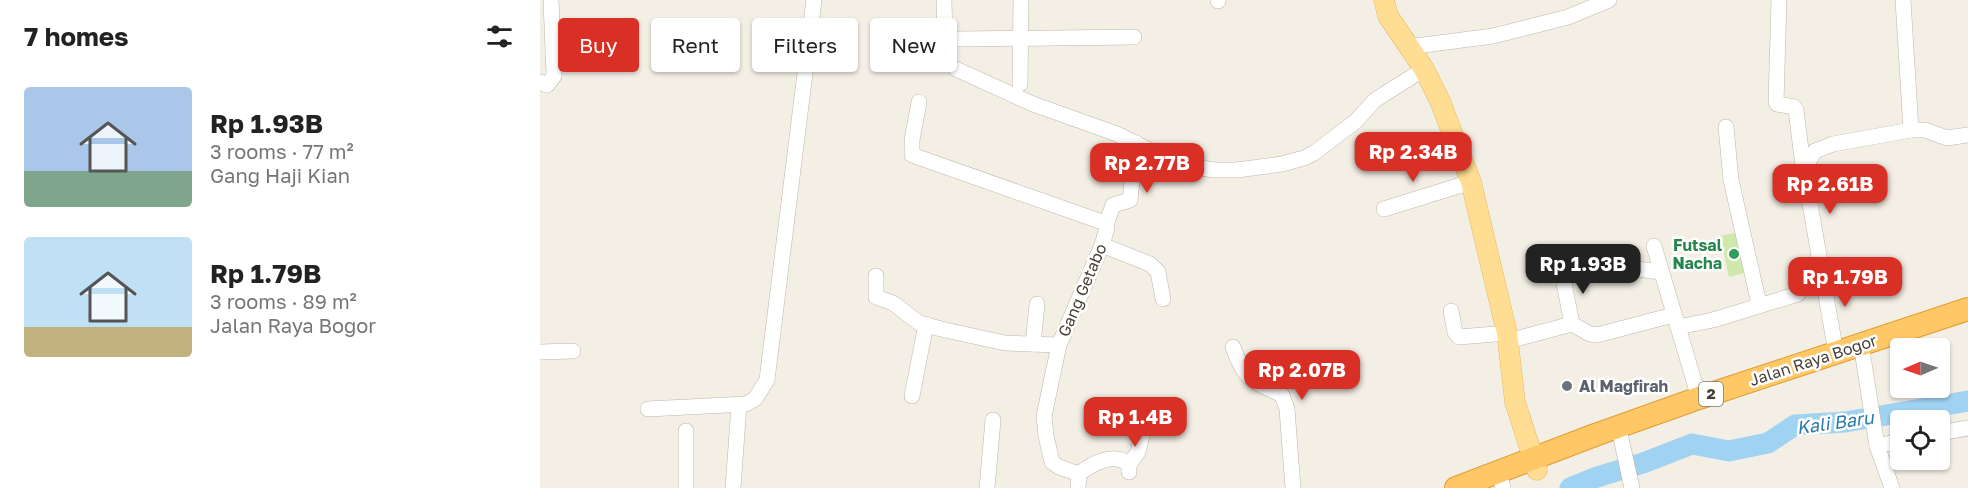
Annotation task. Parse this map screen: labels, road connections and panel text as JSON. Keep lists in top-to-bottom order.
{
  "streets": {
    "highway": ["Jalan Raya Bogor", "2"],
    "street": ["Gang Getabo"]
  },
  "water": ["Kali Baru"],
  "places": ["Futsal Nacha", "Al Magfirah"],
  "north": "left",
  "page": {
    "heading": "7 homes",
    "chip": [
      "Buy",
      "Rent",
      "Filters",
      "New"
    ],
    "list": [
      {
        "name": "Rp 1.93B",
        "note": "3 rooms · 77 m² · Gang Haji Kian"
      },
      {
        "name": "Rp 1.79B",
        "note": "3 rooms · 89 m² · Jalan Raya Bogor"
      }
    ],
    "price": [
      "Rp 2.34B",
      "Rp 2.77B",
      "Rp 2.61B",
      "Rp 1.93B",
      "Rp 1.79B",
      "Rp 2.07B",
      "Rp 1.4B"
    ]
  }
}
